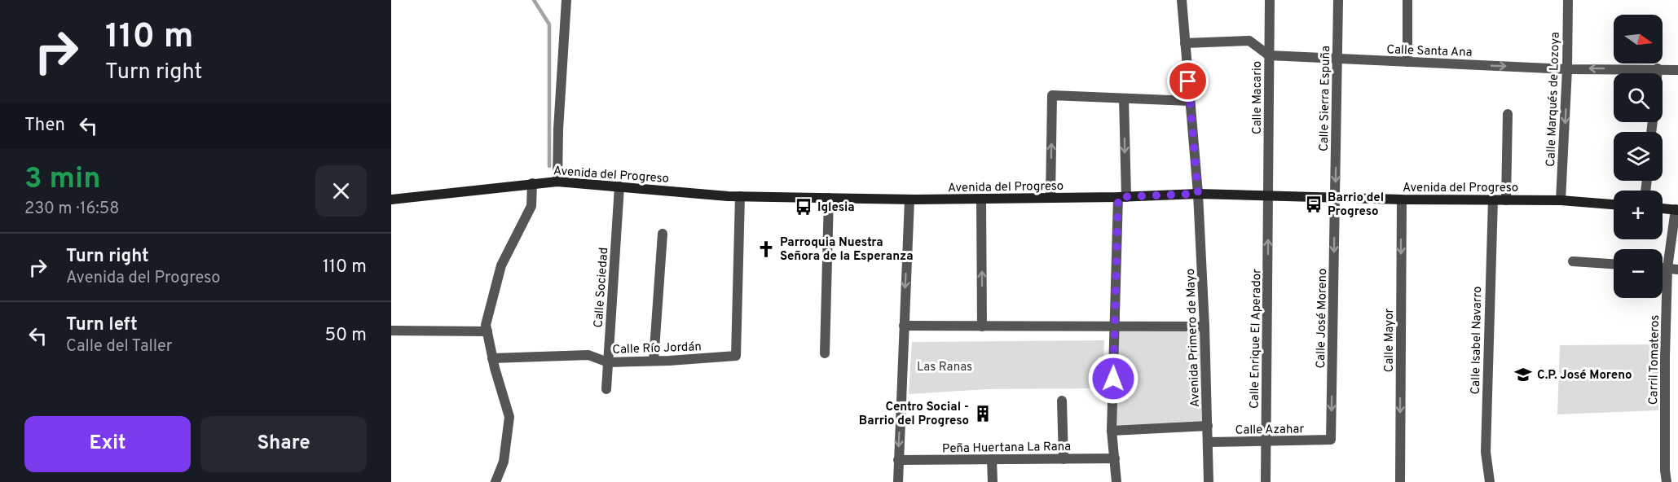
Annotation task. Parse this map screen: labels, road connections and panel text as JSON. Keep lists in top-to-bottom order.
{
  "streets": {
    "main road": ["Avenida del Progreso"],
    "street": [
      "Calle Santa Ana",
      "Calle Macario",
      "Calle Sierra Espuña",
      "Calle Marqués de Lozoya",
      "Calle Sociedad",
      "Calle José Moreno",
      "Avenida Primero de Mayo",
      "Calle Enrique El Aperador",
      "Calle Mayor",
      "Calle Isabel Navarro",
      "Calle Río Jordán",
      "Carril Tomateros",
      "Calle Azahar",
      "Peña Huertana La Rana"
    ]
  },
  "crossings": [
    ["Calle Santa Ana", "Calle Macario"],
    ["Calle Santa Ana", "Calle Sierra Espuña"],
    ["Calle Santa Ana", "Calle Marqués de Lozoya"],
    ["Calle Macario", "Avenida del Progreso"],
    ["Calle Macario", "Calle Enrique El Aperador"],
    ["Calle Sierra Espuña", "Avenida del Progreso"],
    ["Calle Sierra Espuña", "Calle José Moreno"],
    ["Calle Marqués de Lozoya", "Avenida del Progreso"],
    ["Avenida del Progreso", "Calle Sociedad"],
    ["Avenida del Progreso", "Calle José Moreno"],
    ["Avenida del Progreso", "Avenida Primero de Mayo"],
    ["Avenida del Progreso", "Calle Enrique El Aperador"],
    ["Avenida del Progreso", "Calle Mayor"],
    ["Avenida del Progreso", "Calle Isabel Navarro"],
    ["Avenida del Progreso", "Calle Río Jordán"],
    ["Calle Sociedad", "Calle Río Jordán"],
    ["Calle José Moreno", "Calle Azahar"],
    ["Avenida Primero de Mayo", "Calle Azahar"],
    ["Calle Enrique El Aperador", "Calle Azahar"]
  ],
  "one_way": [
    "Calle Sierra Espuña",
    "Calle José Moreno",
    "Calle Enrique El Aperador",
    "Calle Mayor"
  ],
  "parks": ["Las Ranas"],
  "places": {
    "bus stop": ["Barrio del Progreso", "Iglesia"],
    "church": ["Parroquia Nuestra Señora de la Esperanza"],
    "school or university": ["C.P. José Moreno"],
    "building": ["Centro Social - Barrio del Progreso"]
  },
  "north": "right",
  "page": {
    "turn": ["110 m", "Turn right"],
    "map_buttons": ["+", "−"],
    "then": "Then",
    "heading": ["3 min", "230 m · 16:58"],
    "list": [
      {
        "name": "Turn right",
        "note": "Avenida del Progreso",
        "value": "110 m"
      },
      {
        "name": "Turn left",
        "note": "Calle del Taller",
        "value": "50 m"
      }
    ],
    "buttons": ["Exit", "Share"]
  }
}
